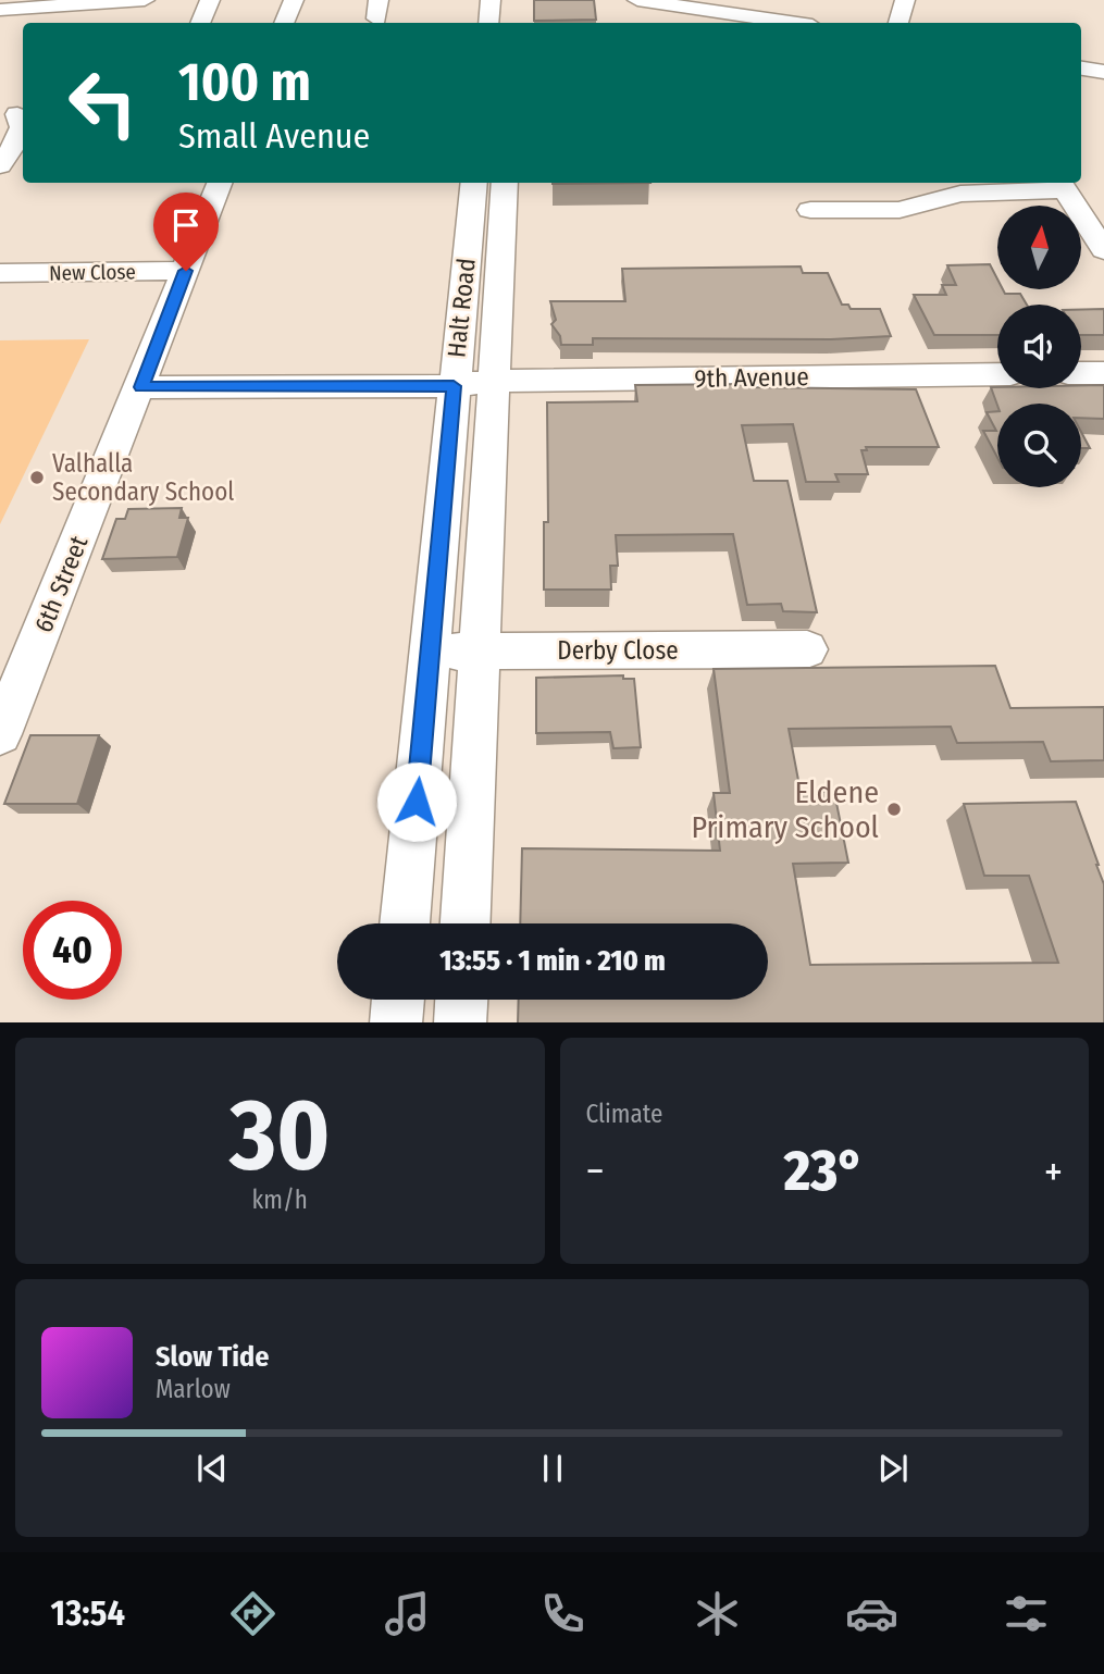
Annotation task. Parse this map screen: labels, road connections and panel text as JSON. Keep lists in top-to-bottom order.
{
  "streets": {
    "street": [
      "New Close",
      "Halt Road",
      "9th Avenue",
      "6th Street",
      "Derby Close"
    ]
  },
  "crossings": [
    ["New Close", "6th Street"],
    ["Halt Road", "9th Avenue"],
    ["Halt Road", "Derby Close"],
    ["9th Avenue", "6th Street"]
  ],
  "places": ["Valhalla Secondary School", "Eldene Primary School"],
  "north": "top",
  "page": {
    "turn": ["100 m", "Small Avenue"],
    "limit": "40",
    "trip": "13:55 · 1 min · 210 m",
    "tile": [
      ["30", "km/h"],
      "Climate"
    ],
    "heat": ["−", "23°", "+"],
    "song": ["Slow Tide", "Marlow"],
    "tabs": "13:54"
  }
}
